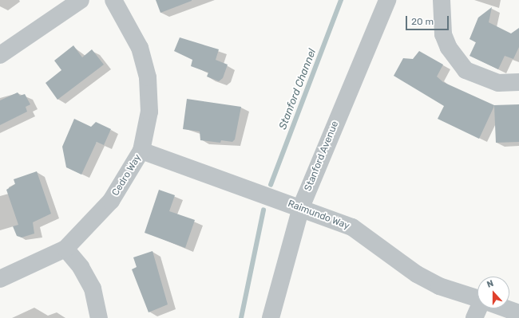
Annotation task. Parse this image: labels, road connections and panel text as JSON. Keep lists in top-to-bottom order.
{
  "streets": {
    "street": ["Stanford Avenue", "Cedro Way", "Raimundo Way"]
  },
  "crossings": [
    ["Stanford Avenue", "Raimundo Way"],
    ["Cedro Way", "Raimundo Way"]
  ],
  "water": ["Stanford Channel"],
  "scale_bar": "20 m",
  "north": "top"
}
